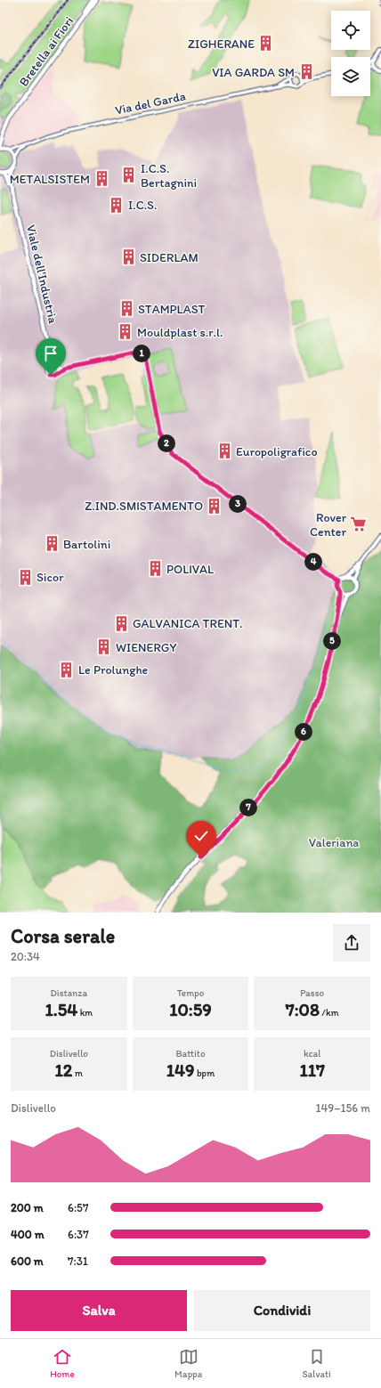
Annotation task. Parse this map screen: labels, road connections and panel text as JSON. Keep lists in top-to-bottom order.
{
  "streets": {
    "main road": ["Bretella ai Fiori", "Via del Garda", "Viale dell'Industria"]
  },
  "crossings": [
    ["Via del Garda", "Viale dell'Industria"]
  ],
  "parks": ["Valeriana"],
  "places": {
    "building": [
      "ZIGHERANE",
      "VIA GARDA SM",
      "I.C.S. Bertagnini",
      "METALSISTEM",
      "I.C.S.",
      "SIDERLAM",
      "STAMPLAST",
      "Mouldplast s.r.l.",
      "Europoligrafico",
      "Z.IND.SMISTAMENTO",
      "Bartolini",
      "POLIVAL",
      "Sicor",
      "GALVANICA TRENT.",
      "WIENERGY",
      "Le Prolunghe"
    ],
    "supermarket": ["Rover Center"]
  },
  "page": {
    "pins": [
      "1",
      "2",
      "3",
      "4",
      "5",
      "6",
      "7"
    ],
    "heading": ["Corsa serale", "20:34"],
    "stats": [
      ["Distanza", "1.54 km"],
      ["Tempo", "10:59"],
      ["Passo", "7:08 /km"],
      ["Dislivello", "12 m"],
      ["Battito", "149 bpm"],
      ["kcal", "117"]
    ],
    "chart": ["Dislivello", "149–156 m"],
    "list": [
      {
        "name": "200 m",
        "note": "6:57"
      },
      {
        "name": "400 m",
        "note": "6:37"
      },
      {
        "name": "600 m",
        "note": "7:31"
      }
    ],
    "buttons": ["Salva", "Condividi"],
    "tabs": ["Home", "Mappa", "Salvati"]
  }
}
